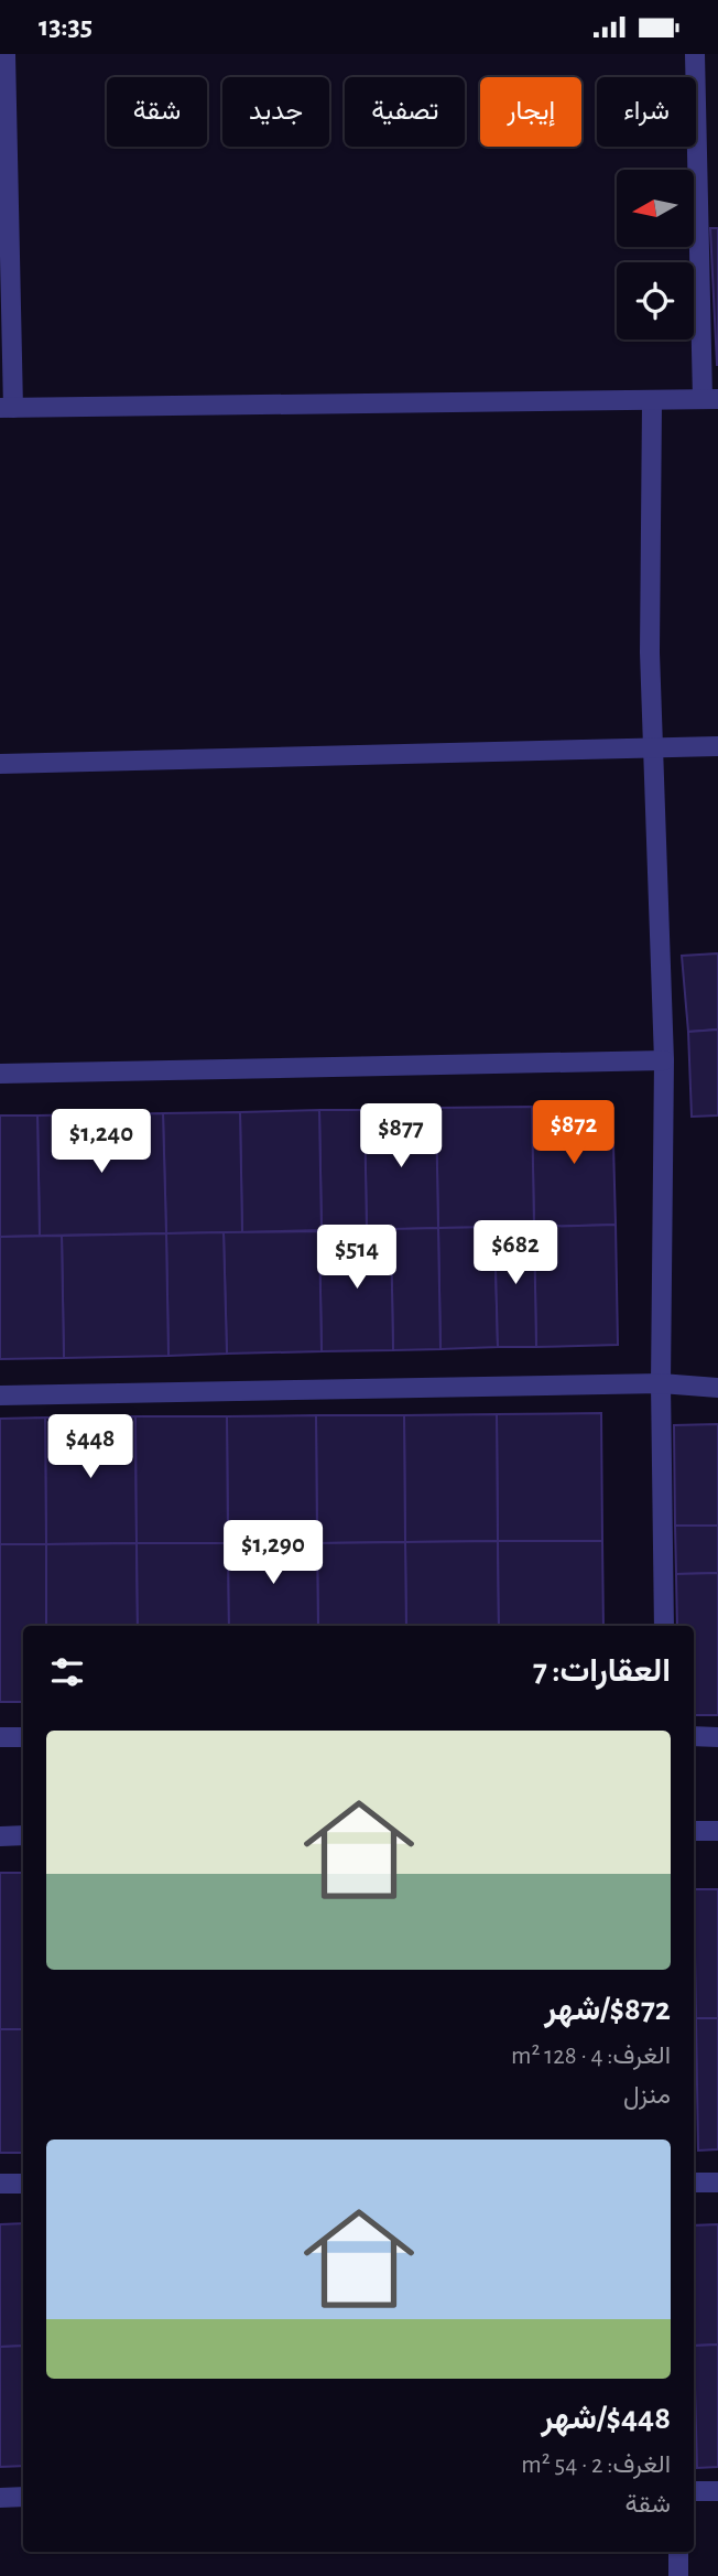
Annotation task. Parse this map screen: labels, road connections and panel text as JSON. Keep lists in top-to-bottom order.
{
  "north": "left",
  "page": {
    "status": "13:35",
    "chip": [
      "شراء",
      "إيجار",
      "تصفية",
      "جديد",
      "شقة"
    ],
    "price": [
      "$872",
      "$877",
      "$1,240",
      "$682",
      "$514",
      "$448",
      "$1,290"
    ],
    "heading": "العقارات: 7",
    "list": [
      {
        "name": "$872/شهر",
        "note": "الغرف: 4 · 128 m² · منزل"
      },
      {
        "name": "$448/شهر",
        "note": "الغرف: 2 · 54 m² · شقة"
      }
    ]
  }
}
